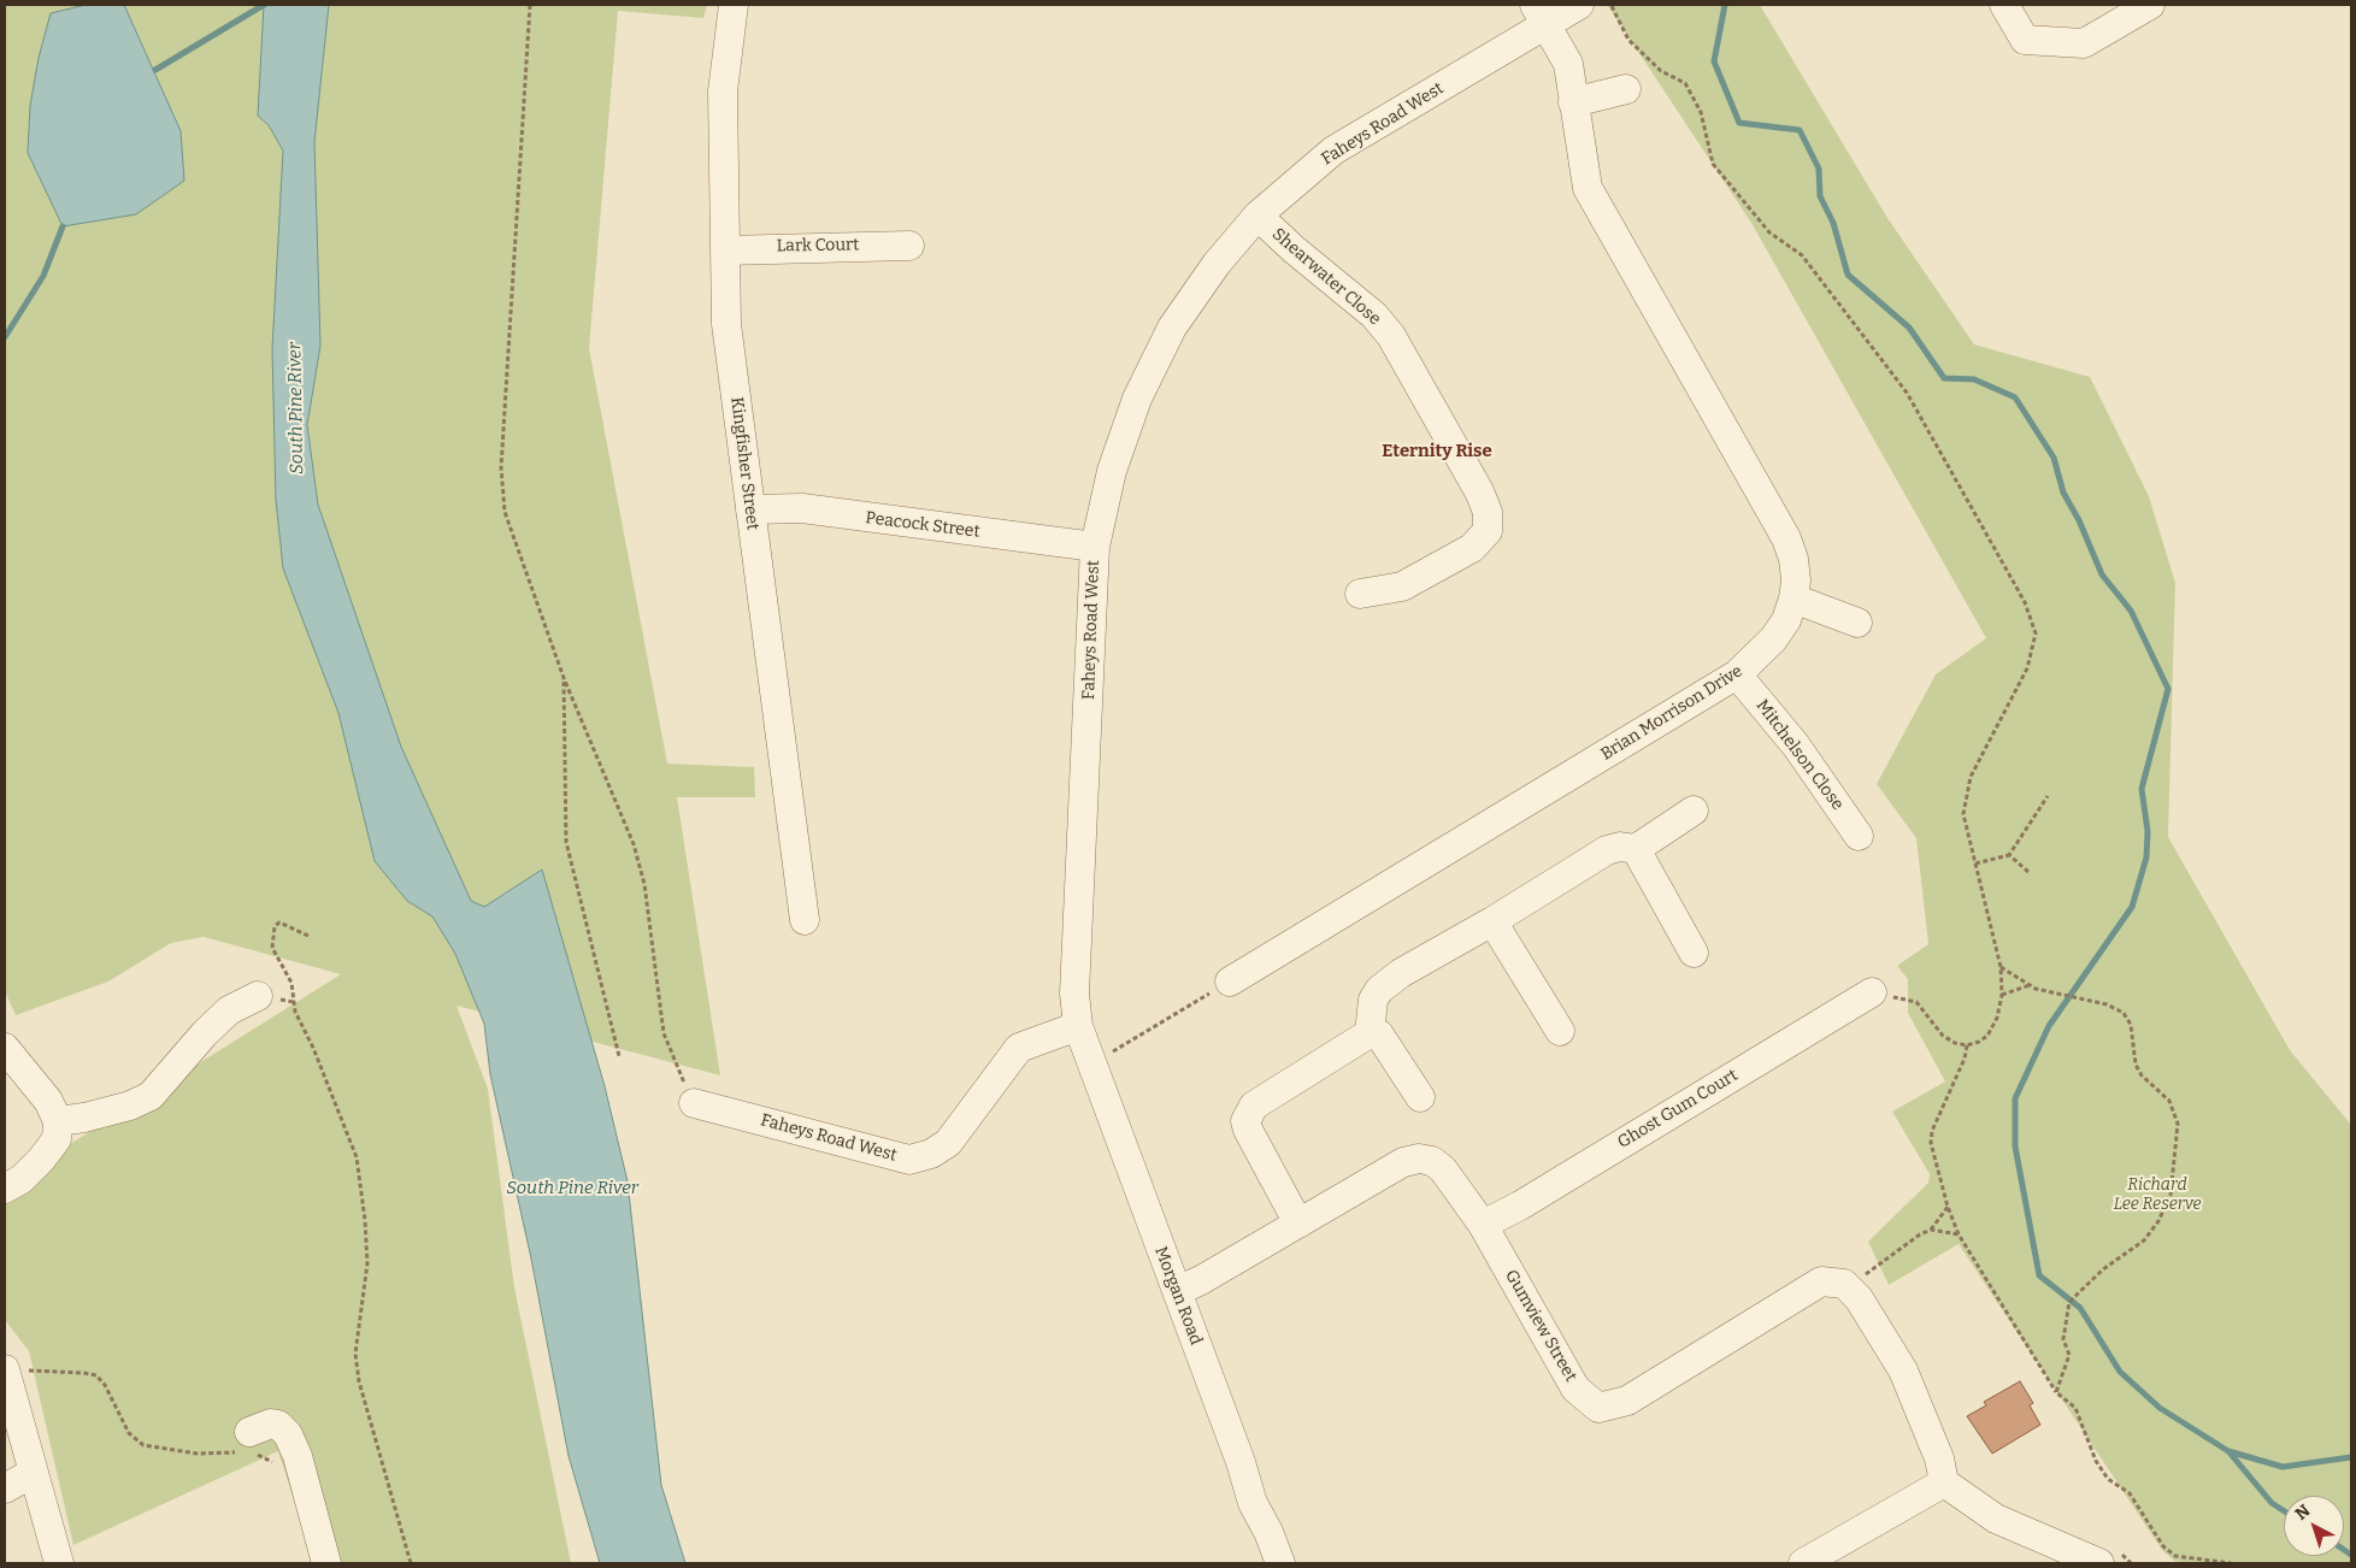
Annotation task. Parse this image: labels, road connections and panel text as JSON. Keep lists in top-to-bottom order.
{
  "streets": {
    "street": [
      "Faheys Road West",
      "Lark Court",
      "Shearwater Close",
      "Kingfisher Street",
      "Peacock Street",
      "Brian Morrison Drive",
      "Mitchelson Close",
      "Ghost Gum Court",
      "Morgan Road",
      "Gumview Street"
    ]
  },
  "crossings": [
    ["Faheys Road West", "Shearwater Close"],
    ["Faheys Road West", "Peacock Street"],
    ["Faheys Road West", "Brian Morrison Drive"],
    ["Faheys Road West", "Morgan Road"],
    ["Lark Court", "Kingfisher Street"],
    ["Kingfisher Street", "Peacock Street"],
    ["Brian Morrison Drive", "Mitchelson Close"],
    ["Ghost Gum Court", "Gumview Street"],
    ["Morgan Road", "Gumview Street"]
  ],
  "districts": ["Eternity Rise"],
  "water": ["South Pine River"],
  "parks": ["Richard Lee Reserve"],
  "north": "top left"
}
